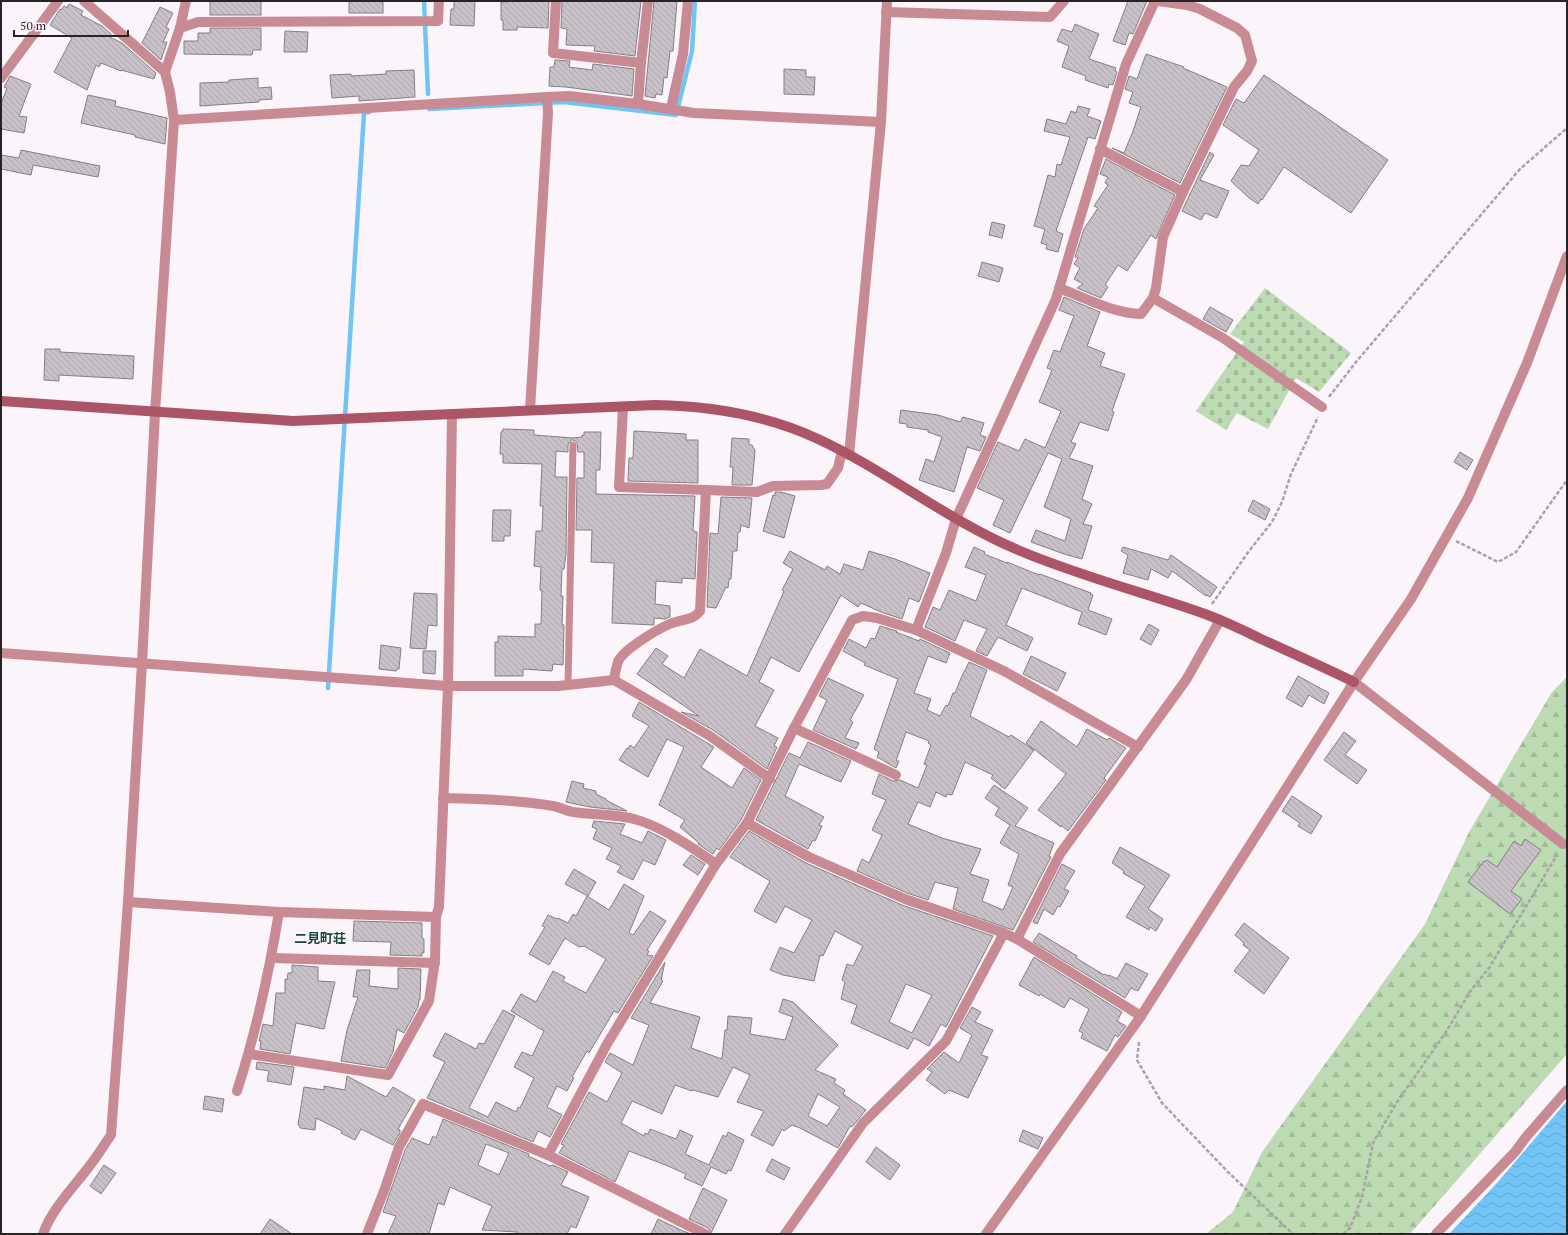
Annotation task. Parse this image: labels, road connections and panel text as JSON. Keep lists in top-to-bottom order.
{
  "districts": ["二見町荘"],
  "scale_bar": "50 m"
}
